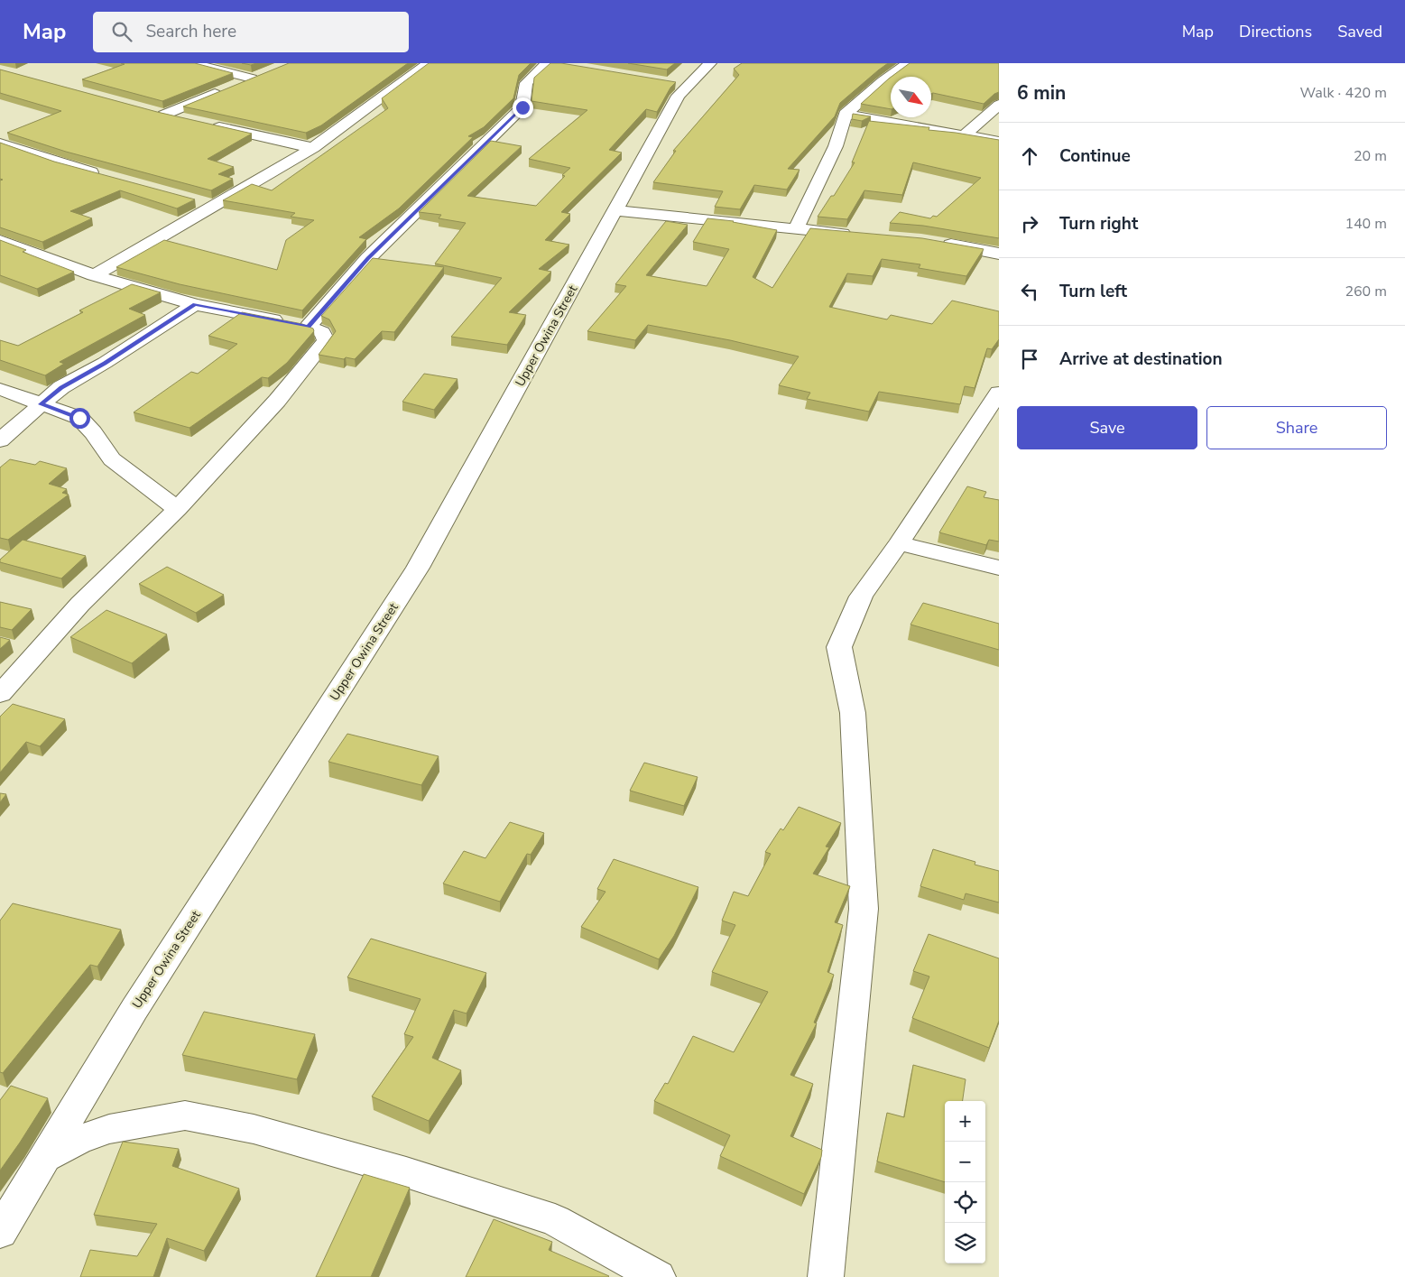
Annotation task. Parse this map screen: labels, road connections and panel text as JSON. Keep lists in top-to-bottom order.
{
  "streets": {
    "street": ["Upper Owina Street"]
  },
  "north": "bottom right",
  "page": {
    "header": "Map",
    "search": "Search here",
    "nav": ["Map", "Directions", "Saved"],
    "heading": ["6 min", "Walk · 420 m"],
    "list": [
      ["Continue", "20 m"],
      ["Turn right", "140 m"],
      ["Turn left", "260 m"],
      "Arrive at destination"
    ],
    "buttons": ["Save", "Share"],
    "map_buttons": ["+", "−"]
  }
}
